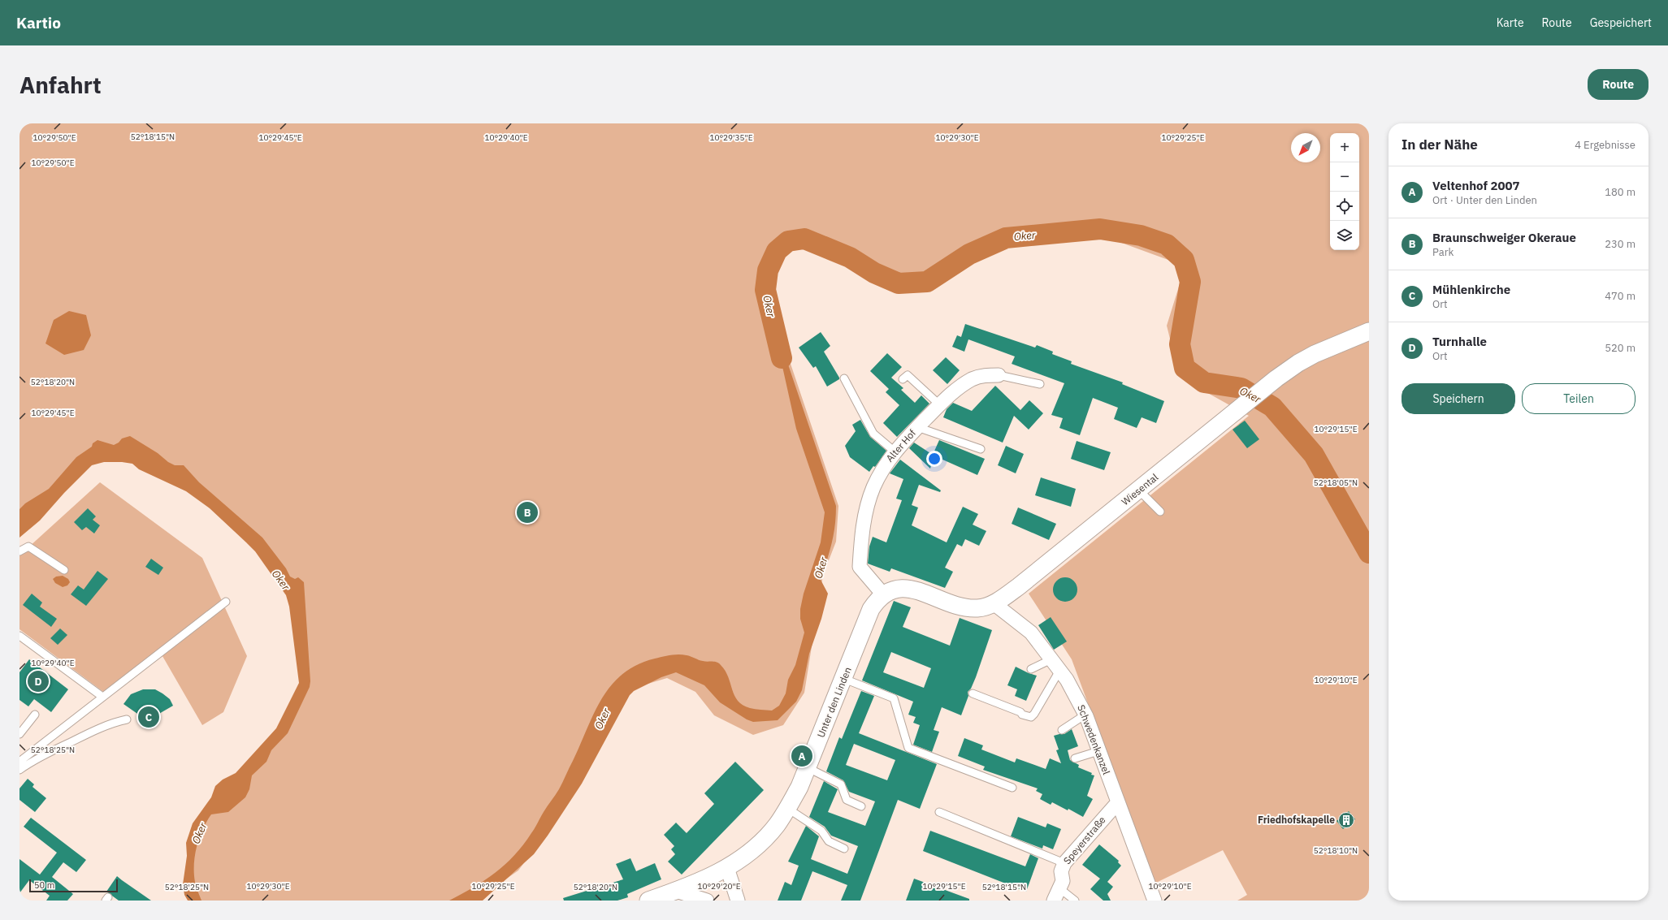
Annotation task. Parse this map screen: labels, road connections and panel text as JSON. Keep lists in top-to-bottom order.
{
  "streets": {
    "street": [
      "Alter Hof",
      "Wiesental",
      "Unter den Linden",
      "Schwedenkanzel",
      "Speyerstraße"
    ]
  },
  "crossings": [
    ["Alter Hof", "Unter den Linden"],
    ["Wiesental", "Unter den Linden"],
    ["Wiesental", "Schwedenkanzel"],
    ["Schwedenkanzel", "Speyerstraße"]
  ],
  "water": ["Oker"],
  "places": {
    "building": ["Friedhofskapelle"]
  },
  "scale_bar": "50 m",
  "north": "bottom left",
  "page": {
    "header": "Kartio",
    "nav": ["Karte", "Route", "Gespeichert"],
    "buttons": [
      "Route",
      ["Speichern", "Teilen"]
    ],
    "title": "Anfahrt",
    "heading": ["In der Nähe", "4 Ergebnisse"],
    "map_buttons": ["+", "−"],
    "list": [
      {
        "mark": "A",
        "name": "Veltenhof 2007",
        "note": "Ort · Unter den Linden",
        "value": "180 m"
      },
      {
        "mark": "B",
        "name": "Braunschweiger Okeraue",
        "note": "Park",
        "value": "230 m"
      },
      {
        "mark": "C",
        "name": "Mühlenkirche",
        "note": "Ort",
        "value": "470 m"
      },
      {
        "mark": "D",
        "name": "Turnhalle",
        "note": "Ort",
        "value": "520 m"
      }
    ],
    "pins": [
      "B",
      "D",
      "C",
      "A"
    ],
    "scale": "50 m"
  },
  "coordinates": [
    "52°18'15\"N",
    "10°29'50\"E",
    "10°29'45\"E",
    "10°29'40\"E",
    "10°29'35\"E",
    "10°29'25\"E",
    "10°29'30\"E",
    "52°18'20\"N",
    "10°29'15\"E",
    "52°18'05\"N",
    "10°29'10\"E",
    "52°18'25\"N",
    "52°18'10\"N",
    "10°29'20\"E"
  ]
}
